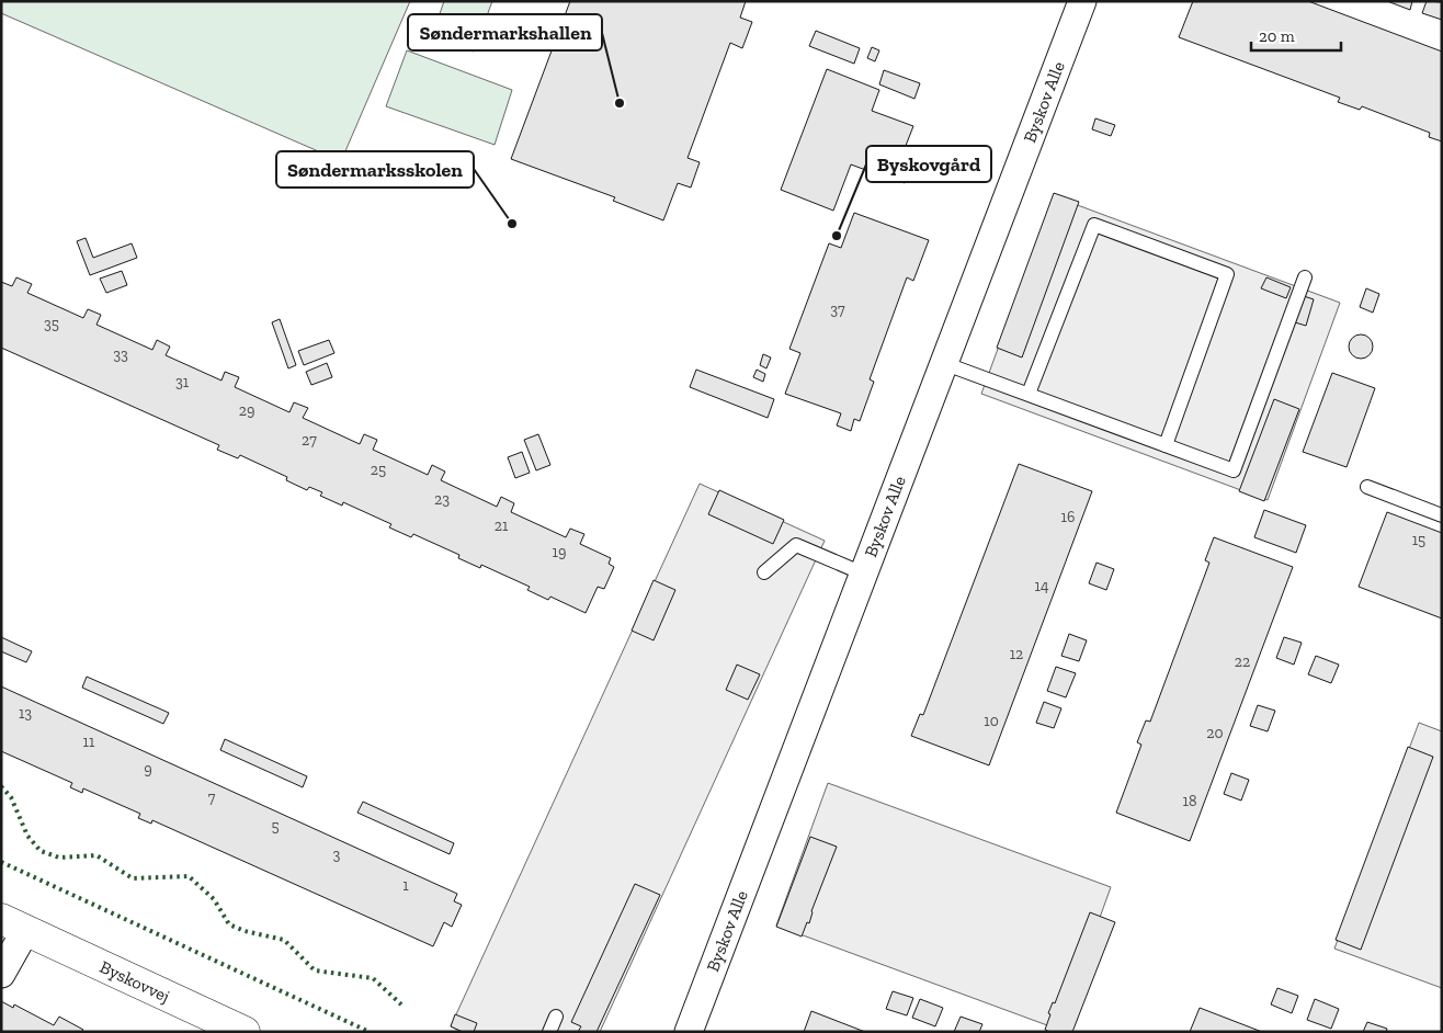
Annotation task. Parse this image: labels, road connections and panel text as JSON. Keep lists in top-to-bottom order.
{
  "streets": {
    "main road": ["Byskovvej"],
    "street": ["Byskov Alle"]
  },
  "places": ["Søndermarkshallen", "Søndermarksskolen", "Byskovgård"],
  "house_numbers": [
    "37",
    "35",
    "33",
    "31",
    "29",
    "27",
    "25",
    "23",
    "16",
    "21",
    "15",
    "19",
    "14",
    "12",
    "22",
    "13",
    "10",
    "20",
    "11",
    "9",
    "7",
    "18",
    "5",
    "3",
    "1"
  ],
  "scale_bar": "20 m"
}
